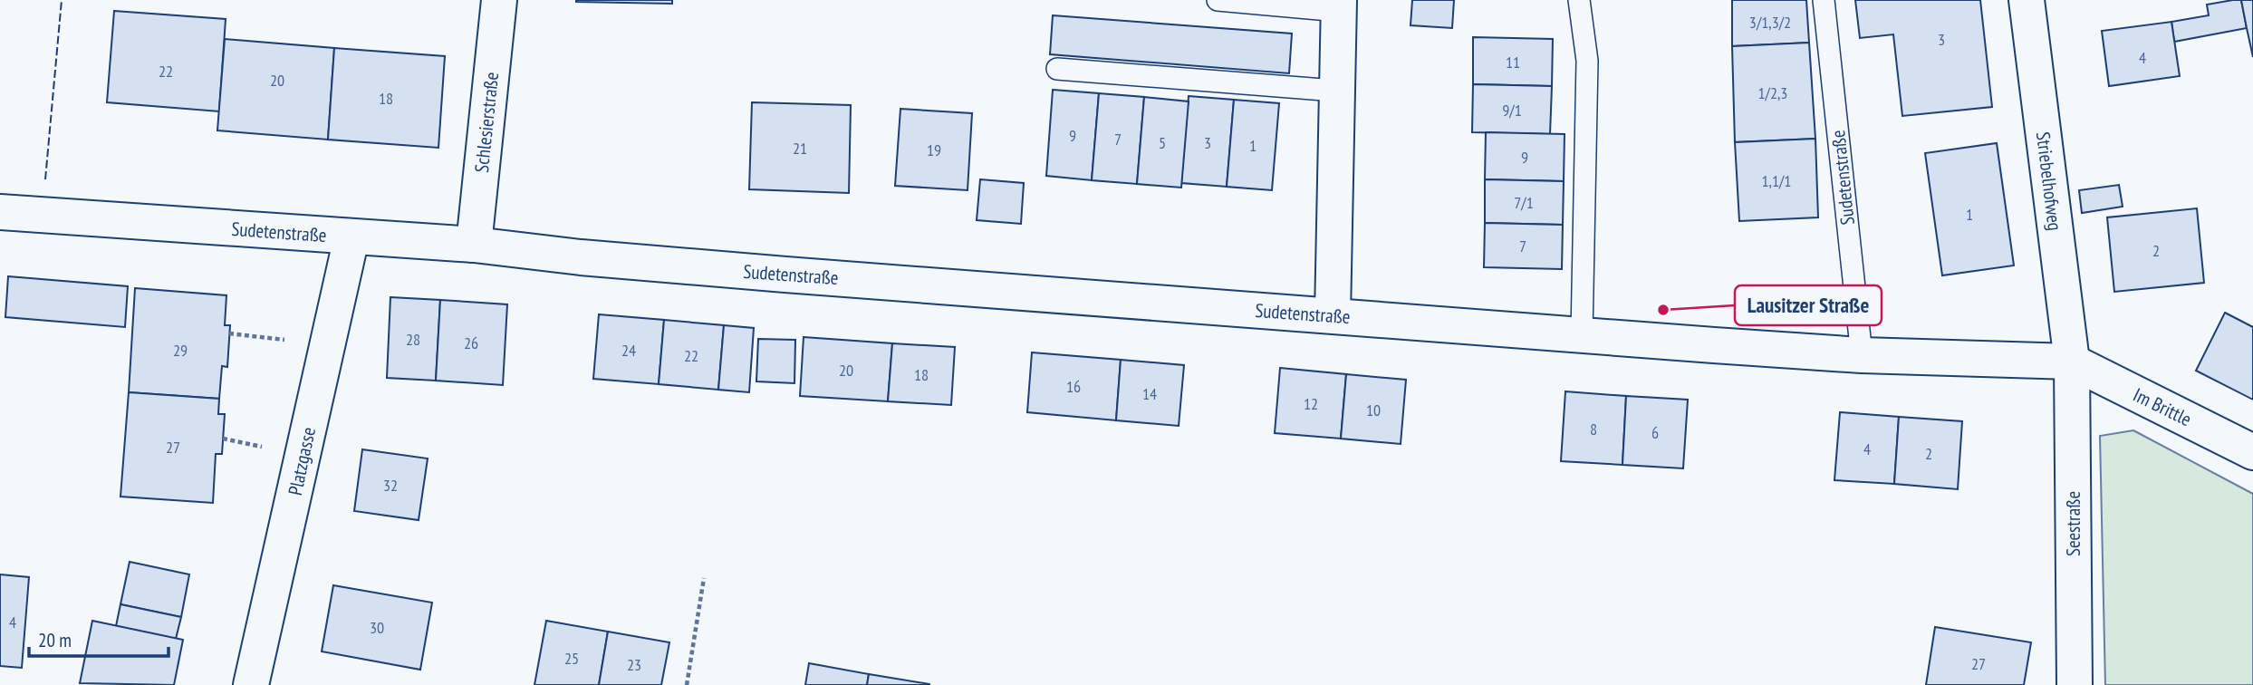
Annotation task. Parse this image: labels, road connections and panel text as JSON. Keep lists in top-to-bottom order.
{
  "streets": {
    "street": [
      "Schlesierstraße",
      "Sudetenstraße",
      "Striebelhofweg",
      "Im Brittle",
      "Platzgasse",
      "Seestraße"
    ]
  },
  "crossings": [
    ["Schlesierstraße", "Sudetenstraße"],
    ["Sudetenstraße", "Striebelhofweg"],
    ["Sudetenstraße", "Im Brittle"],
    ["Sudetenstraße", "Platzgasse"],
    ["Sudetenstraße", "Seestraße"],
    ["Striebelhofweg", "Im Brittle"],
    ["Striebelhofweg", "Seestraße"],
    ["Im Brittle", "Seestraße"]
  ],
  "places": ["Lausitzer Straße"],
  "house_numbers": [
    "3/1,3/2",
    "3",
    "4",
    "11",
    "22",
    "20",
    "1/2,3",
    "18",
    "9/1",
    "9",
    "7",
    "5",
    "3",
    "1",
    "21",
    "19",
    "9",
    "1,1/1",
    "7/1",
    "1",
    "7",
    "2",
    "28",
    "26",
    "29",
    "24",
    "22",
    "20",
    "18",
    "16",
    "14",
    "12",
    "10",
    "8",
    "6",
    "27",
    "4",
    "2",
    "32",
    "4",
    "30",
    "25",
    "27",
    "23"
  ],
  "scale_bar": "20 m"
}
